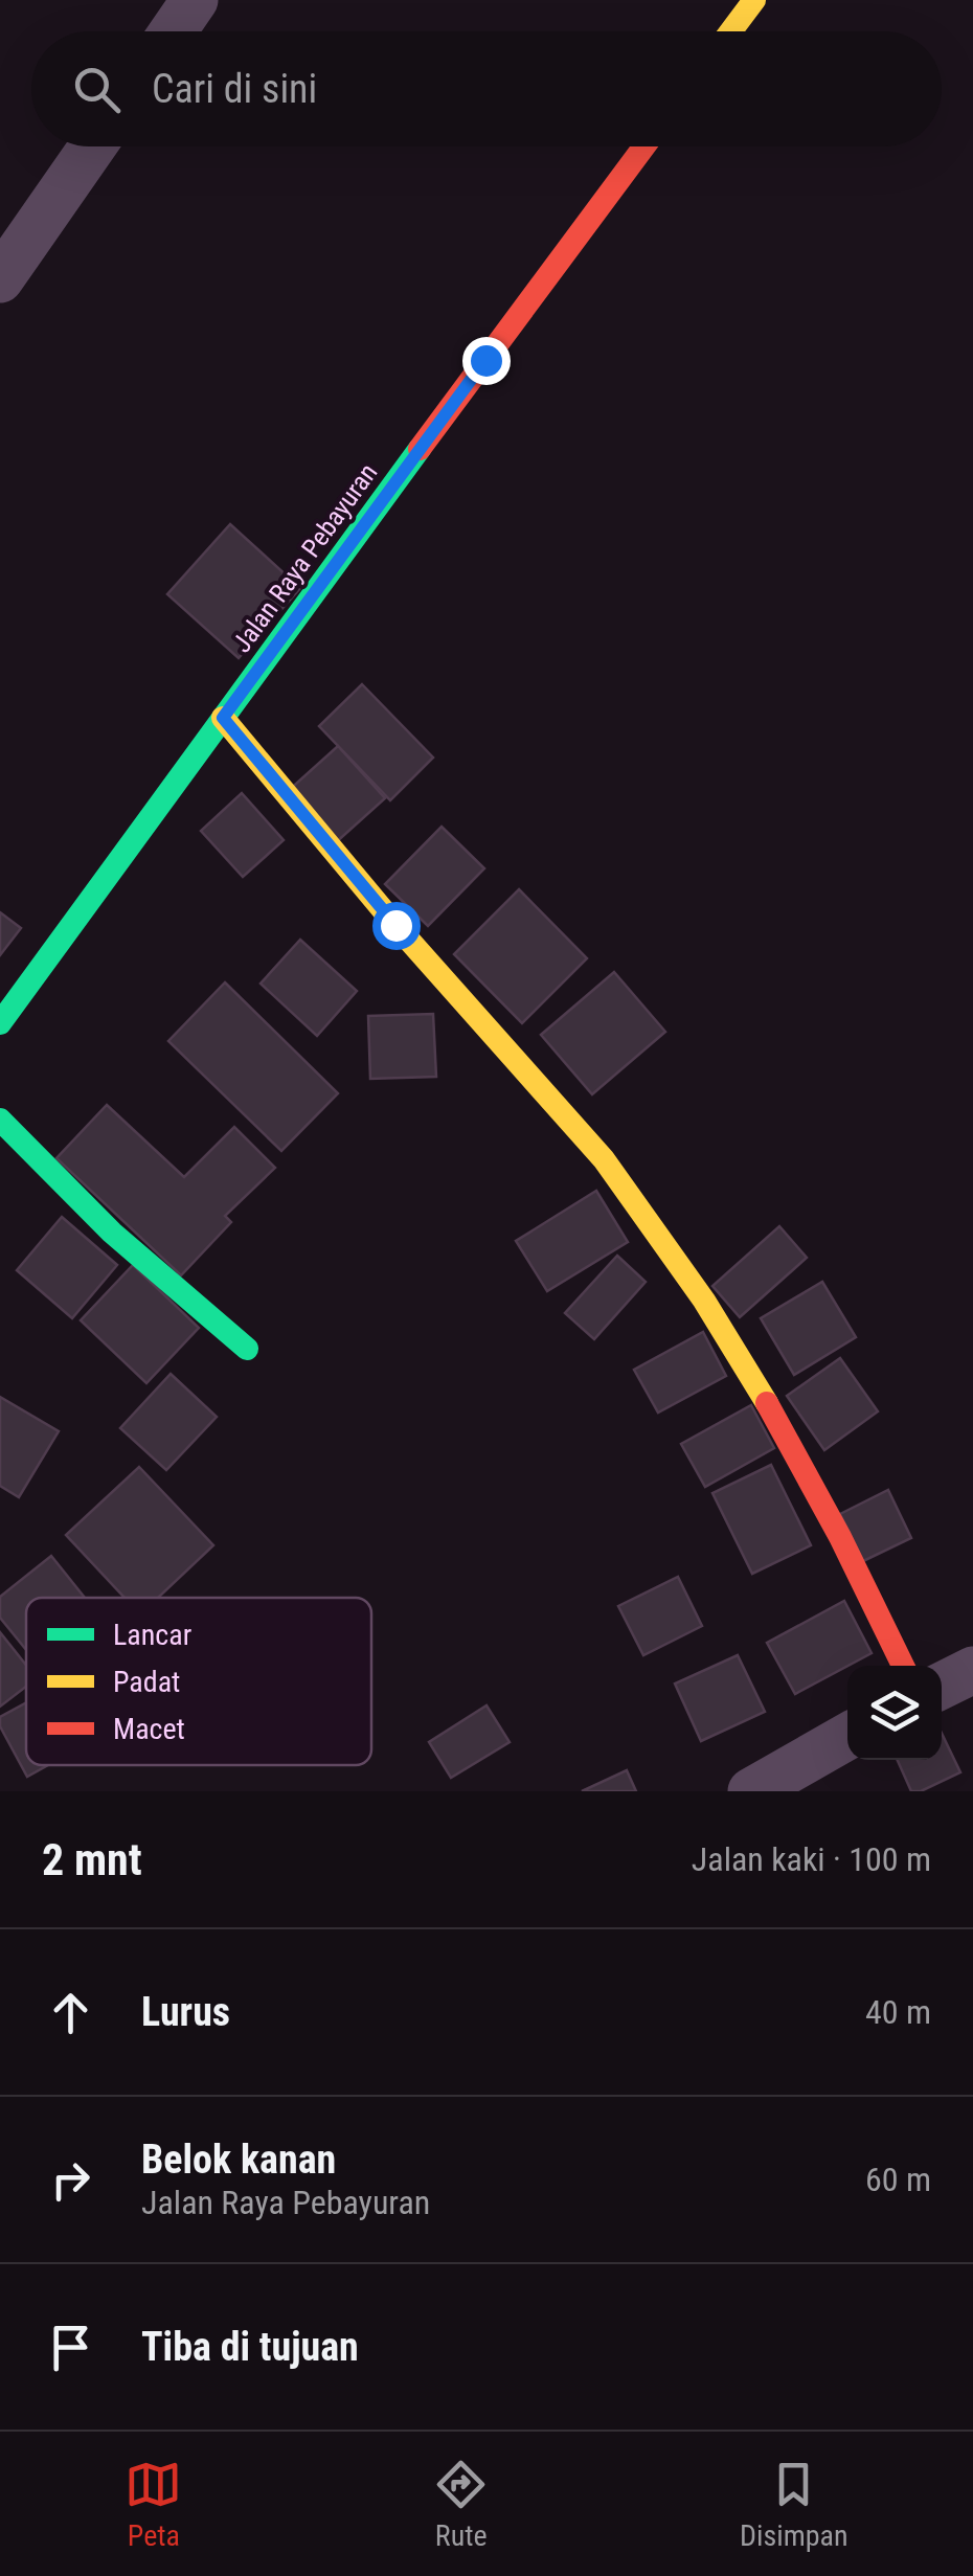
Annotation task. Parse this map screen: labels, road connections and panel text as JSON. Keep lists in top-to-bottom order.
{
  "streets": {
    "street": ["Jalan Raya Pebayuran"]
  },
  "legend": ["Lancar", "Padat", "Macet"],
  "page": {
    "search": "Cari di sini",
    "heading": ["2 mnt", "Jalan kaki · 100 m"],
    "list": [
      ["Lurus", "40 m"],
      ["Belok kanan", "Jalan Raya Pebayuran", "60 m"],
      "Tiba di tujuan"
    ],
    "nav": ["Peta", "Rute", "Disimpan"]
  }
}
